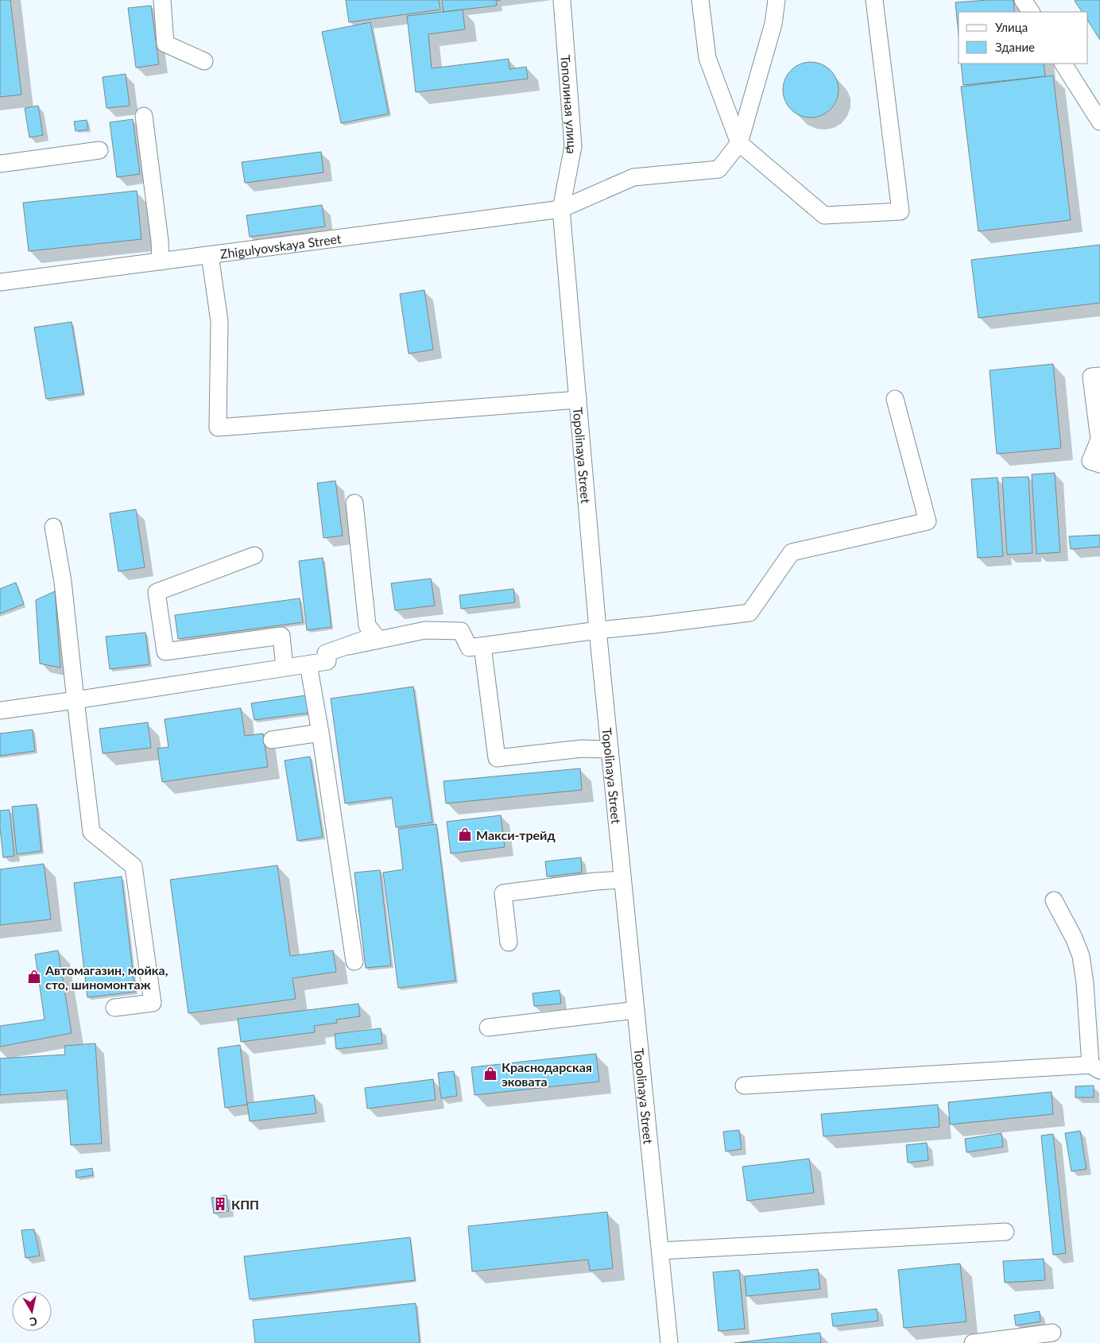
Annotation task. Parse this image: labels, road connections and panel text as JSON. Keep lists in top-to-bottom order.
{
  "streets": {
    "street": ["Тополиная улица", "Zhigulyovskaya Street", "Topolinaya Street"]
  },
  "crossings": [
    ["Тополиная улица", "Zhigulyovskaya Street"],
    ["Тополиная улица", "Topolinaya Street"],
    ["Zhigulyovskaya Street", "Topolinaya Street"]
  ],
  "places": {
    "shop": ["Макси-трейд", "Автомагазин, мойка, сто, шиномонтаж", "Краснодарская эковата"],
    "building": ["КПП"]
  },
  "legend": ["Улица", "Здание"],
  "north": "bottom"
}
